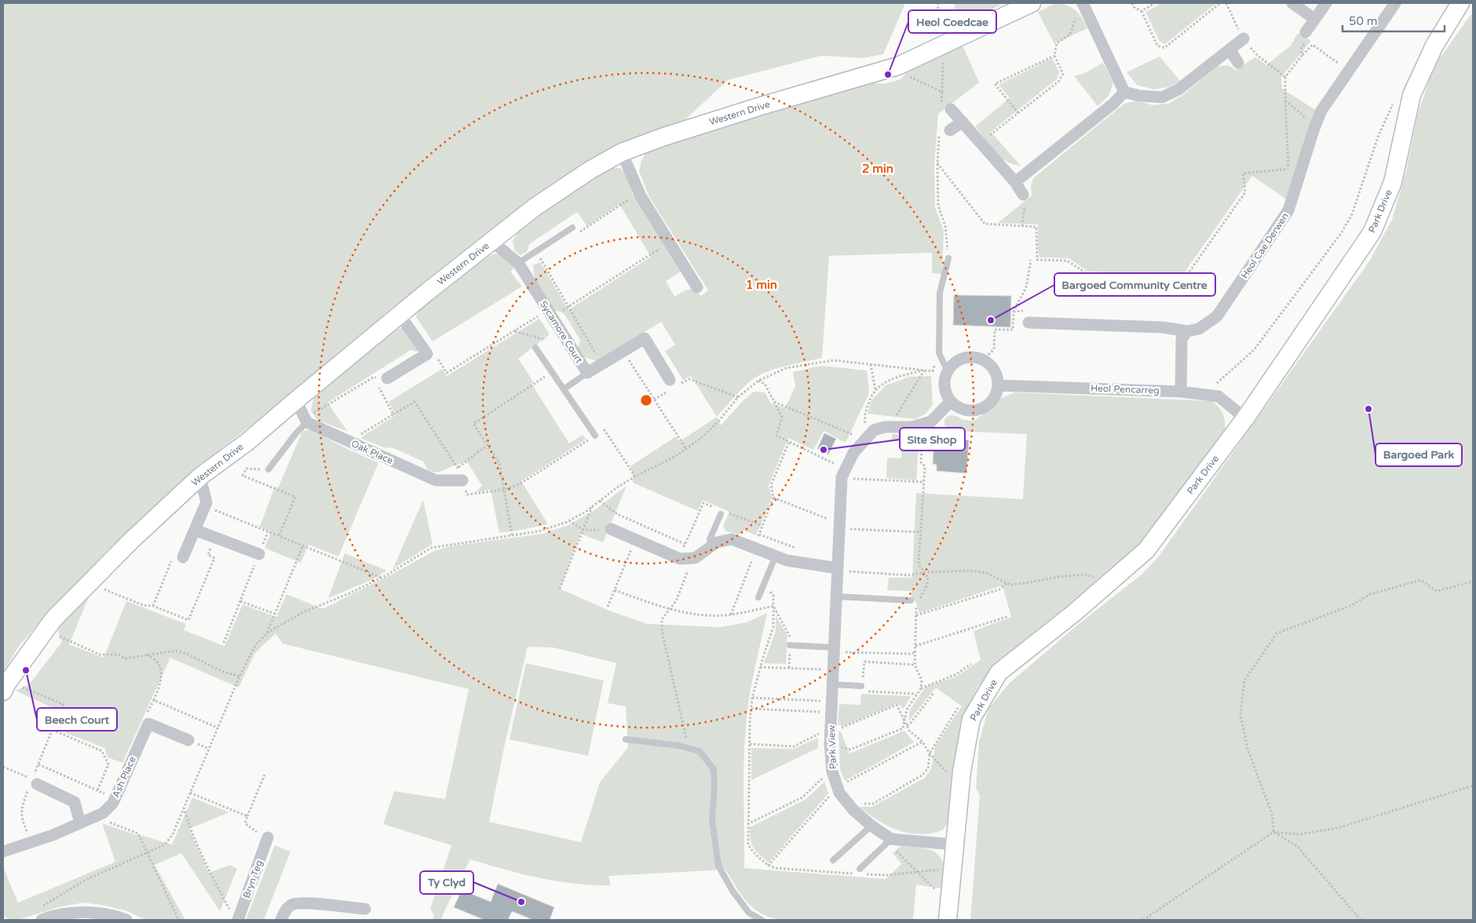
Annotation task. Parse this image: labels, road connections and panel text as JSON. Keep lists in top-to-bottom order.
{
  "streets": {
    "street": [
      "Western Drive",
      "Park Drive",
      "Heol Cae Derwen",
      "Sycamore Court",
      "Heol Pencarreg",
      "Oak Place",
      "Park View",
      "Ash Place",
      "Bryn Teg"
    ]
  },
  "crossings": [
    ["Western Drive", "Sycamore Court"],
    ["Park Drive", "Heol Pencarreg"],
    ["Park Drive", "Park View"],
    ["Heol Pencarreg", "Park View"]
  ],
  "places": [
    "Heol Coedcae",
    "Bargoed Community Centre",
    "Bargoed Park",
    "Site Shop",
    "Beech Court",
    "Ty Clyd"
  ],
  "scale_bar": "50 m",
  "rings": ["2 min", "1 min"]
}
